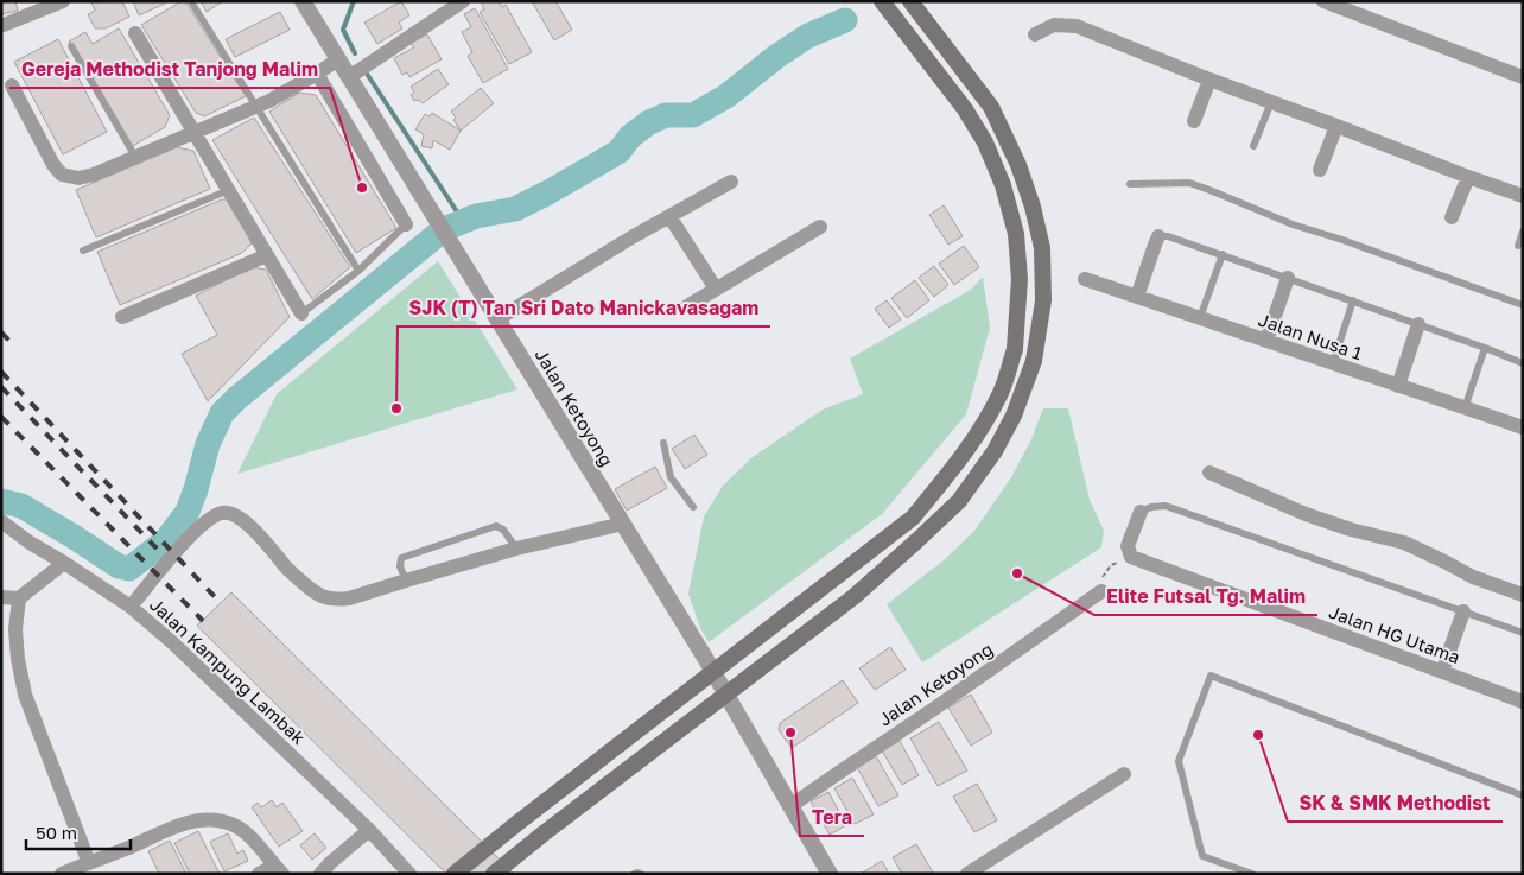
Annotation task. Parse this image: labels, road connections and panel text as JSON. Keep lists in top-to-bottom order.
{
  "streets": {
    "street": [
      "Jalan Nusa 1",
      "Jalan Ketoyong",
      "Jalan HG Utama",
      "Jalan Kampung Lambak"
    ]
  },
  "places": [
    "Gereja Methodist Tanjong Malim",
    "SJK (T) Tan Sri Dato Manickavasagam",
    "Elite Futsal Tg. Malim",
    "Tera",
    "SK & SMK Methodist"
  ],
  "scale_bar": "50 m"
}
